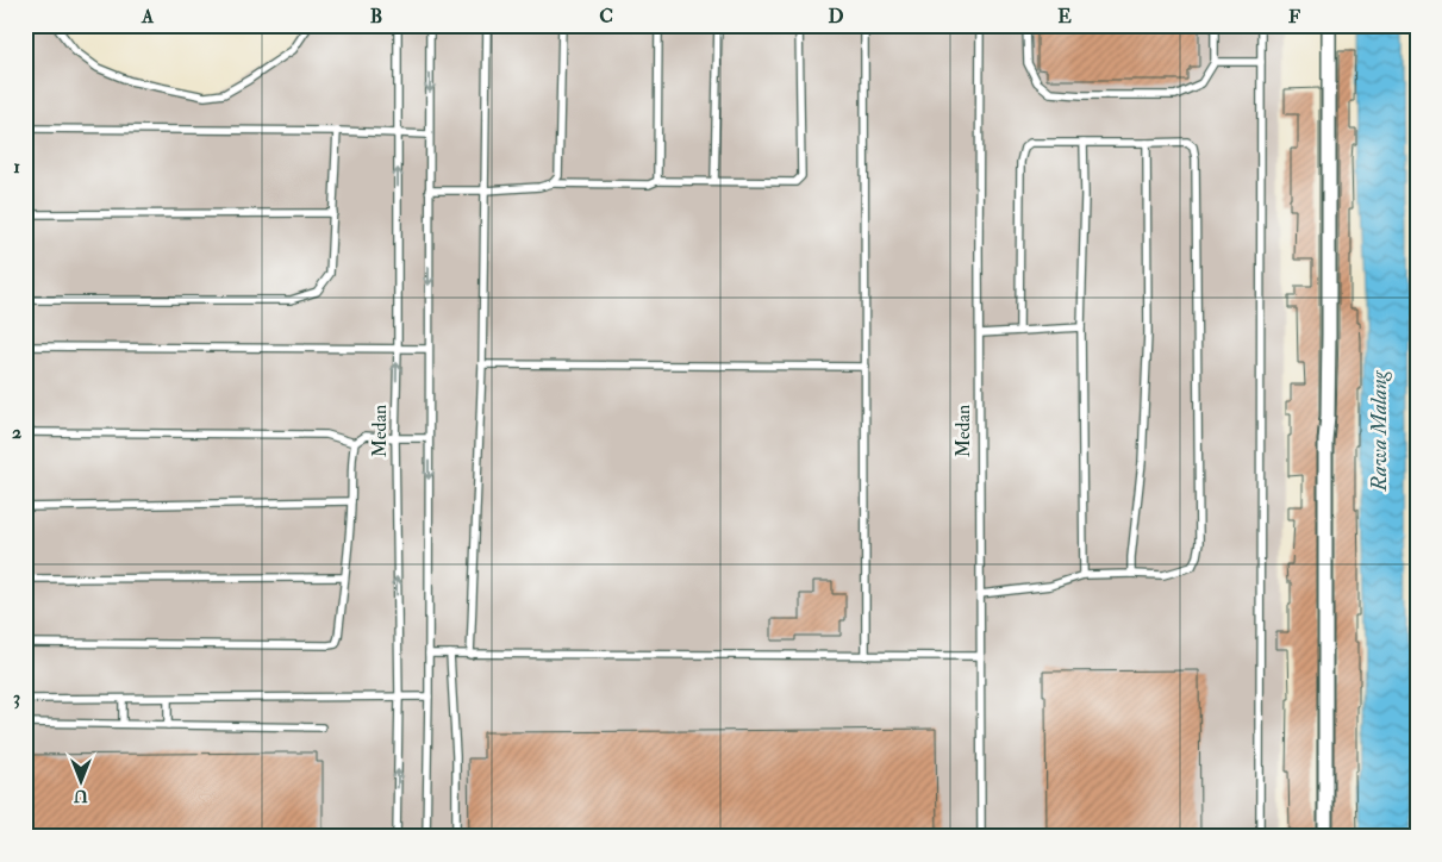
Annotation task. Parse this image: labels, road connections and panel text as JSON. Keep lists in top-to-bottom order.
{
  "streets": {
    "lane": ["Medan"]
  },
  "water": ["Rawa Malang"],
  "north": "bottom",
  "grid": {
    "columns": [
      "A",
      "B",
      "C",
      "D",
      "E",
      "F"
    ],
    "rows": ["1", "2", "3"]
  }
}
